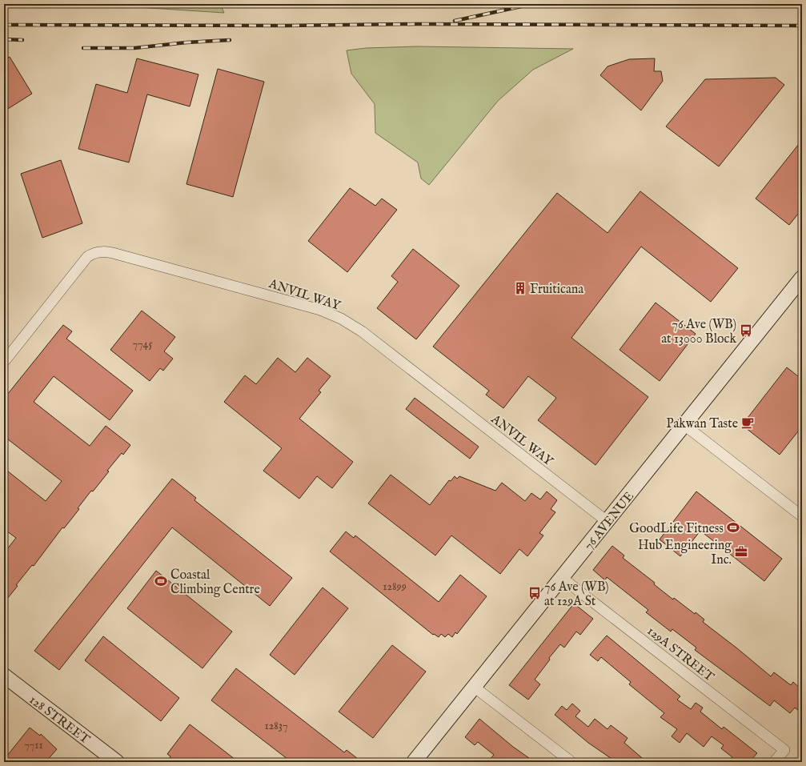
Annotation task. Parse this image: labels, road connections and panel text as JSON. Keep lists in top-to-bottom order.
{
  "streets": {
    "main road": ["76 AVENUE", "128 STREET"],
    "street": ["ANVIL WAY", "129A STREET"]
  },
  "crossings": [
    ["ANVIL WAY", "76 AVENUE"],
    ["76 AVENUE", "129A STREET"]
  ],
  "places": {
    "building": ["Fruiticana"],
    "bus stop": ["76 Ave (WB) at 13000 Block", "76 Ave (WB) at 129A St"],
    "cafe": ["Pakwan Taste"],
    "sports": ["GoodLife Fitness", "Coastal Climbing Centre"],
    "office": ["Hub Engineering Inc."]
  },
  "house_numbers": [
    "7745",
    "12899",
    "12837",
    "7711"
  ]
}
